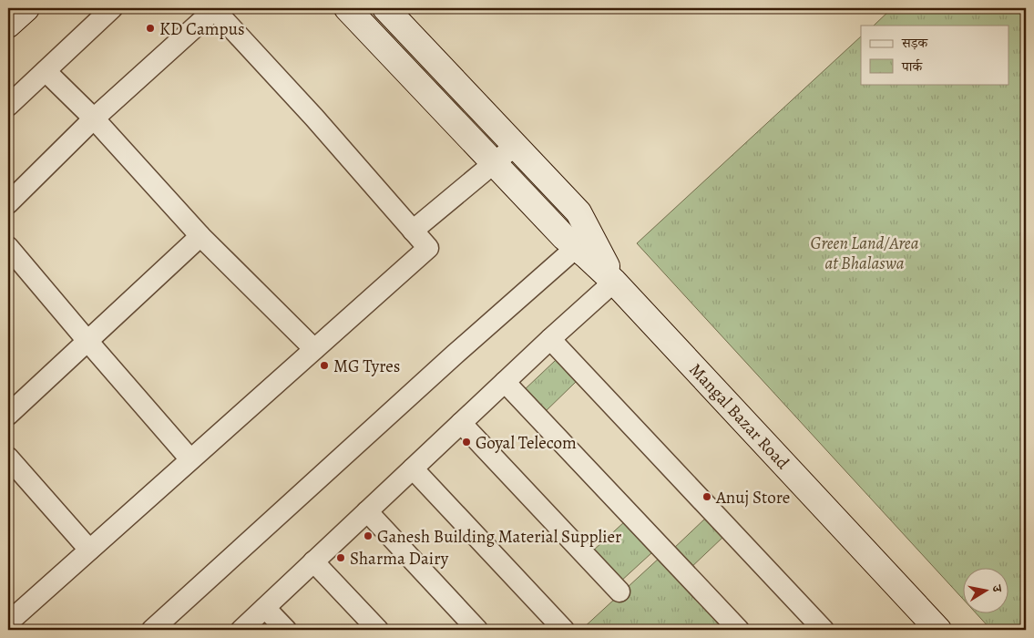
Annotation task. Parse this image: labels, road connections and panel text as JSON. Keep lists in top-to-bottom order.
{
  "streets": {
    "street": ["Mangal Bazar Road"]
  },
  "parks": ["Green Land/Area at Bhalaswa"],
  "places": [
    "KD Campus",
    "MG Tyres",
    "Goyal Telecom",
    "Anuj Store",
    "Ganesh Building Material Supplier",
    "Sharma Dairy"
  ],
  "legend": ["सड़क", "पार्क"],
  "north": "right"
}
